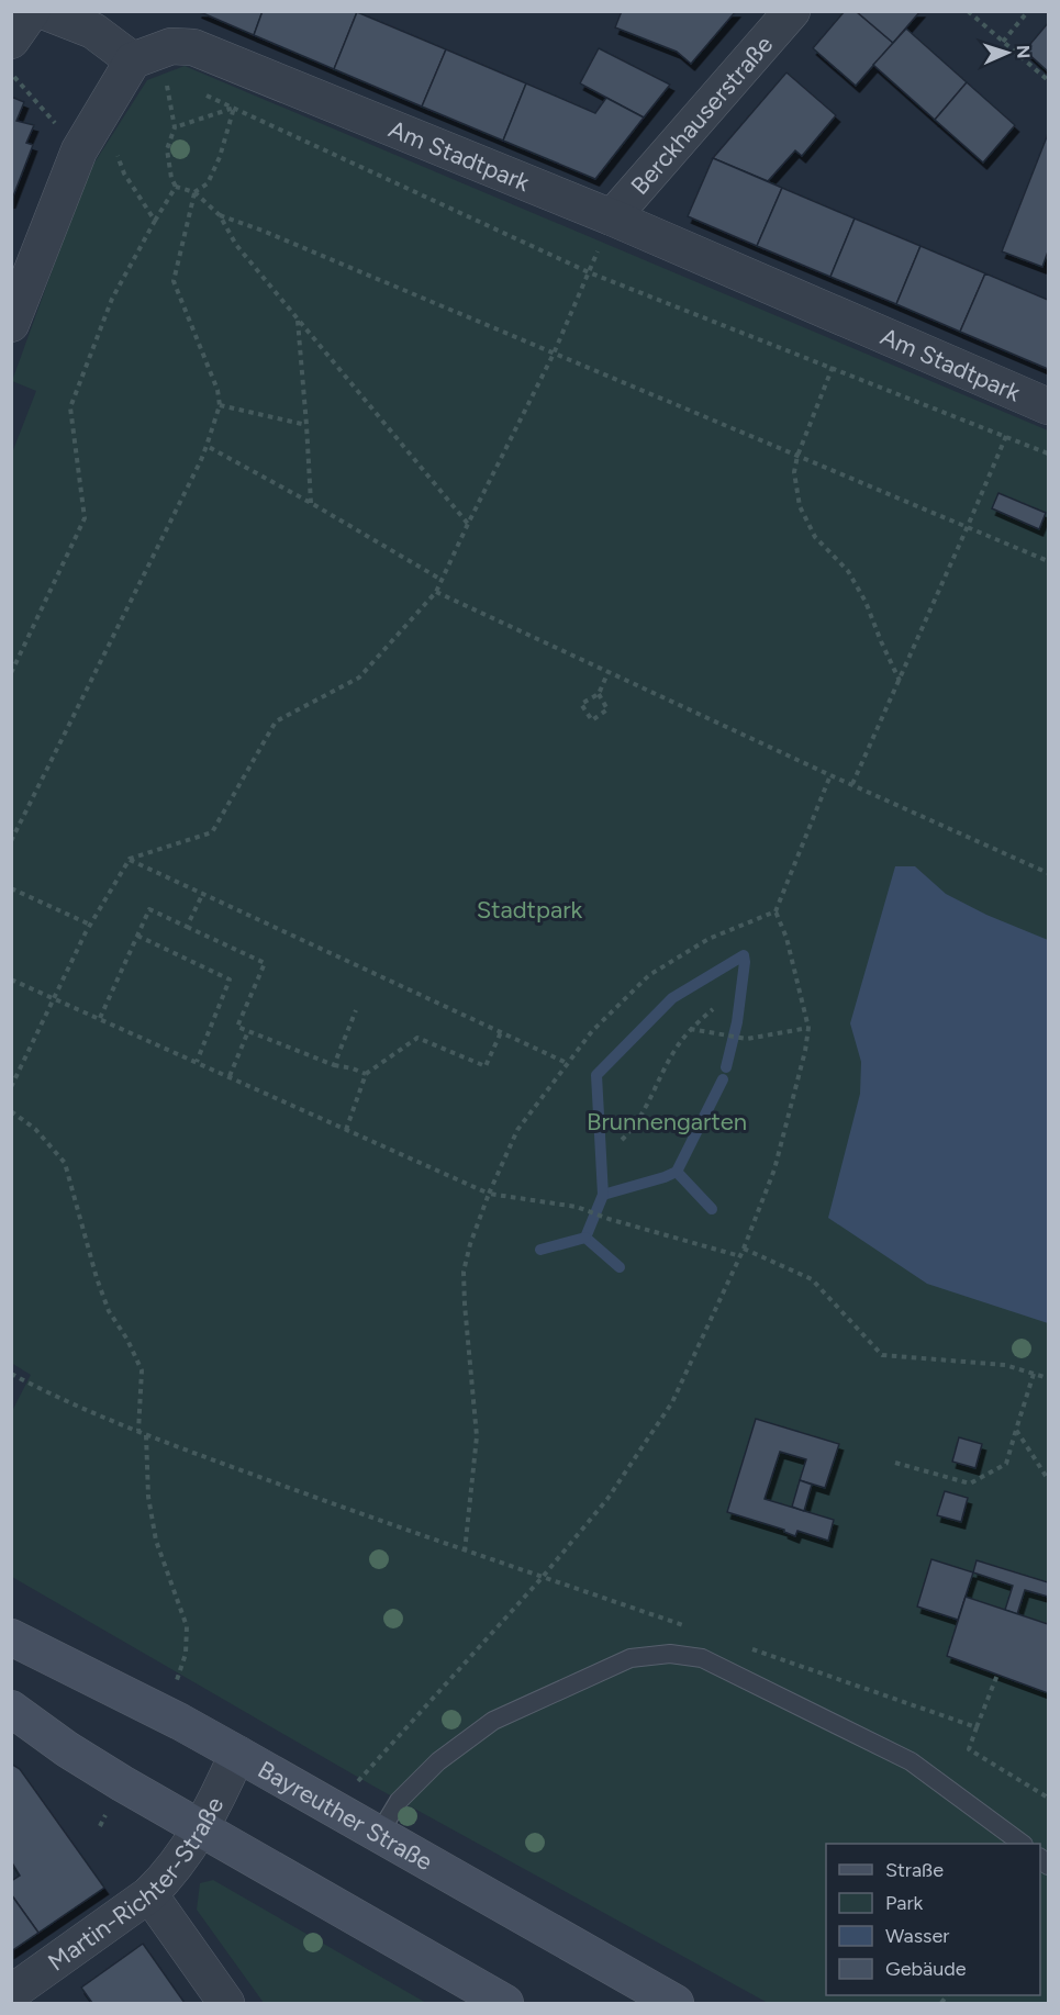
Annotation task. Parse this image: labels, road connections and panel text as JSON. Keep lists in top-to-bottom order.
{
  "streets": {
    "main road": ["Bayreuther Straße"],
    "street": ["Berckhauserstraße", "Am Stadtpark", "Martin-Richter-Straße"]
  },
  "crossings": [
    ["Berckhauserstraße", "Am Stadtpark"],
    ["Bayreuther Straße", "Martin-Richter-Straße"]
  ],
  "parks": ["Stadtpark", "Brunnengarten"],
  "legend": [
    "Straße",
    "Park",
    "Wasser",
    "Gebäude"
  ],
  "north": "right"
}
